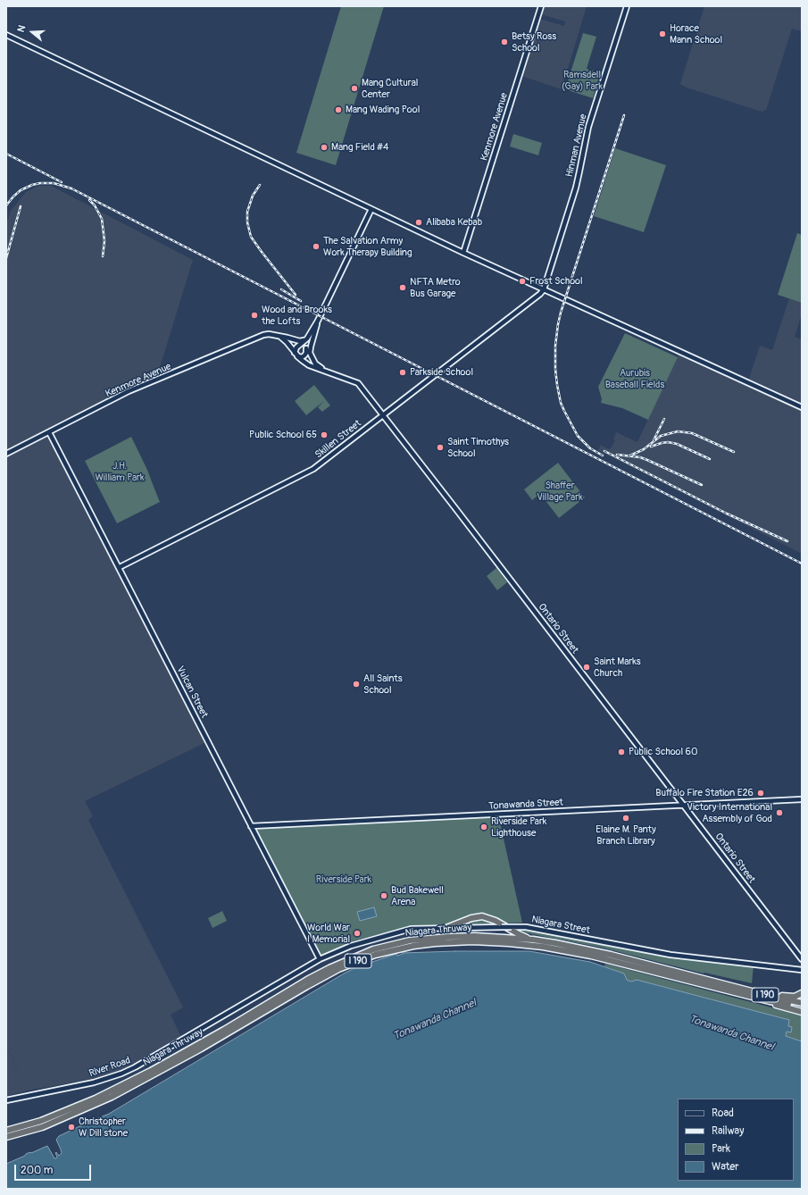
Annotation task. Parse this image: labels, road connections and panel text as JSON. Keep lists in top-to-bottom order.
{
  "streets": {
    "highway": ["Niagara Thruway", "I 190"],
    "street": [
      "Kenmore Avenue",
      "Hinman Avenue",
      "Skillen Street",
      "Ontario Street",
      "Vulcan Street",
      "Tonawanda Street",
      "Niagara Street",
      "River Road"
    ]
  },
  "crossings": [
    ["Kenmore Avenue", "Ontario Street"],
    ["Kenmore Avenue", "Vulcan Street"],
    ["Hinman Avenue", "Skillen Street"],
    ["Skillen Street", "Ontario Street"],
    ["Skillen Street", "Vulcan Street"],
    ["Ontario Street", "Tonawanda Street"],
    ["Vulcan Street", "Tonawanda Street"],
    ["Vulcan Street", "Niagara Street"],
    ["Vulcan Street", "River Road"],
    ["Niagara Street", "River Road"]
  ],
  "water": ["Tonawanda Channel"],
  "parks": [
    "Ramsdell (Gay) Park",
    "Aurubis Baseball Fields",
    "J.H. William Park",
    "Shaffer Village Park",
    "Riverside Park"
  ],
  "places": [
    "Horace Mann School",
    "Betsy Ross School",
    "Mang Cultural Center",
    "Mang Wading Pool",
    "Mang Field #4",
    "Alibaba Kebab",
    "The Salvation Army Work Therapy Building",
    "Frost School",
    "NFTA Metro Bus Garage",
    "Wood and Brooks the Lofts",
    "Parkside School",
    "Public School 65",
    "Saint Timothys School",
    "Saint Marks Church",
    "All Saints School",
    "Public School 60",
    "Buffalo Fire Station E26",
    "Victory International Assembly of God",
    "Elaine M. Panty Branch Library",
    "Riverside Park Lighthouse",
    "Bud Bakewell Arena",
    "World War I Memorial",
    "Christopher W Dill stone"
  ],
  "legend": [
    "Road",
    "Railway",
    "Park",
    "Water"
  ],
  "scale_bar": "200 m",
  "north": "left"
}
